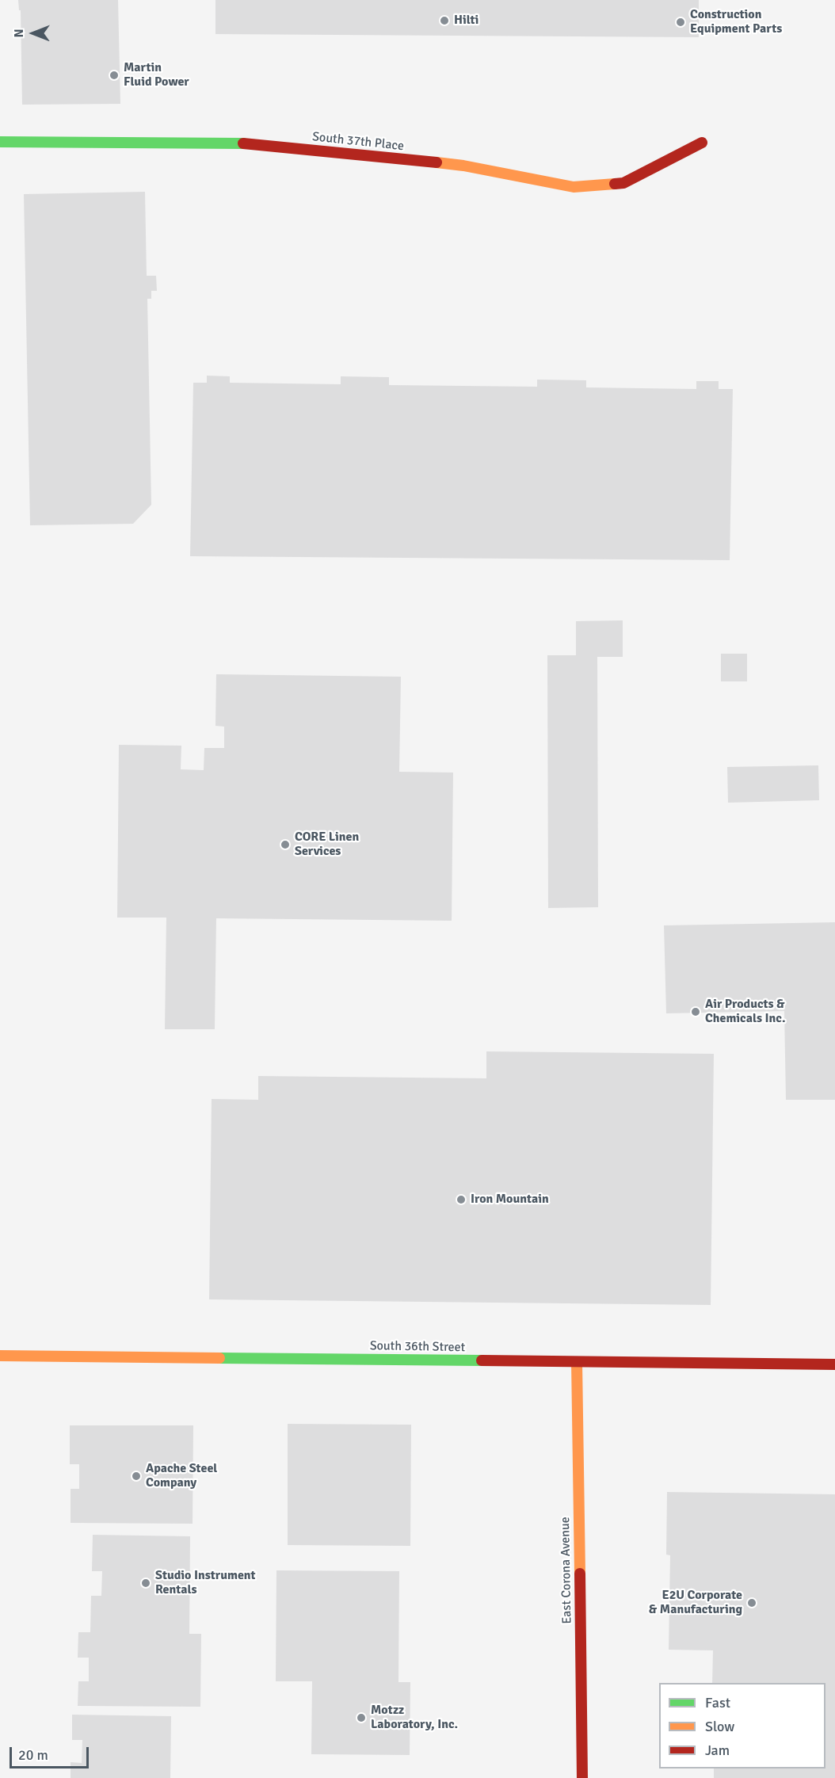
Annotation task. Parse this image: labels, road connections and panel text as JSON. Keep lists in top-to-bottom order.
{
  "streets": {
    "street": ["South 37th Place", "South 36th Street", "East Corona Avenue"]
  },
  "crossings": [
    ["South 36th Street", "East Corona Avenue"]
  ],
  "places": [
    "Hilti",
    "Construction Equipment Parts",
    "Martin Fluid Power",
    "CORE Linen Services",
    "Air Products & Chemicals Inc.",
    "Iron Mountain",
    "Apache Steel Company",
    "Studio Instrument Rentals",
    "E2U Corporate & Manufacturing",
    "Motzz Laboratory, Inc."
  ],
  "legend": ["Fast", "Slow", "Jam"],
  "scale_bar": "20 m",
  "north": "left"
}
